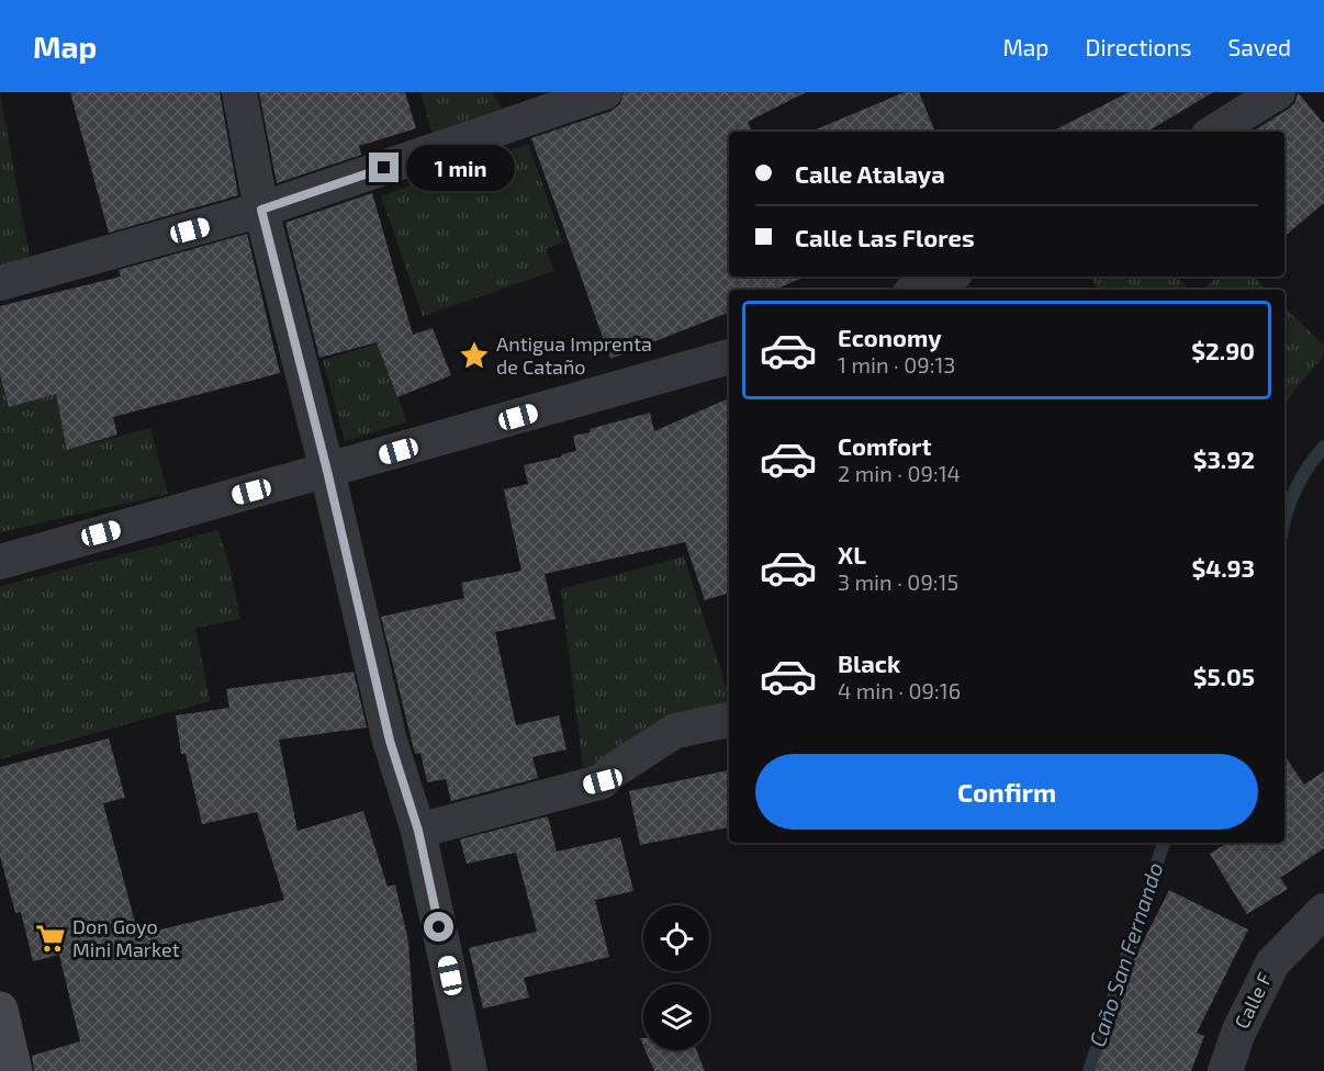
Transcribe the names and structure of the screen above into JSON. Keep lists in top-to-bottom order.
{
  "streets": {
    "street": ["Calle F"]
  },
  "water": ["Caño San Fernando"],
  "places": {
    "place": ["Antigua Imprenta de Cataño"],
    "supermarket": ["Don Goyo Mini Market"]
  },
  "page": {
    "header": "Map",
    "nav": ["Map", "Directions", "Saved"],
    "banner": ["Calle Atalaya", "Calle Las Flores"],
    "bubble": "1 min",
    "list": [
      {
        "name": "Economy",
        "note": "1 min · 09:13",
        "value": "$2.90"
      },
      {
        "name": "Comfort",
        "note": "2 min · 09:14",
        "value": "$3.92"
      },
      {
        "name": "XL",
        "note": "3 min · 09:15",
        "value": "$4.93"
      },
      {
        "name": "Black",
        "note": "4 min · 09:16",
        "value": "$5.05"
      }
    ],
    "buttons": "Confirm"
  }
}
